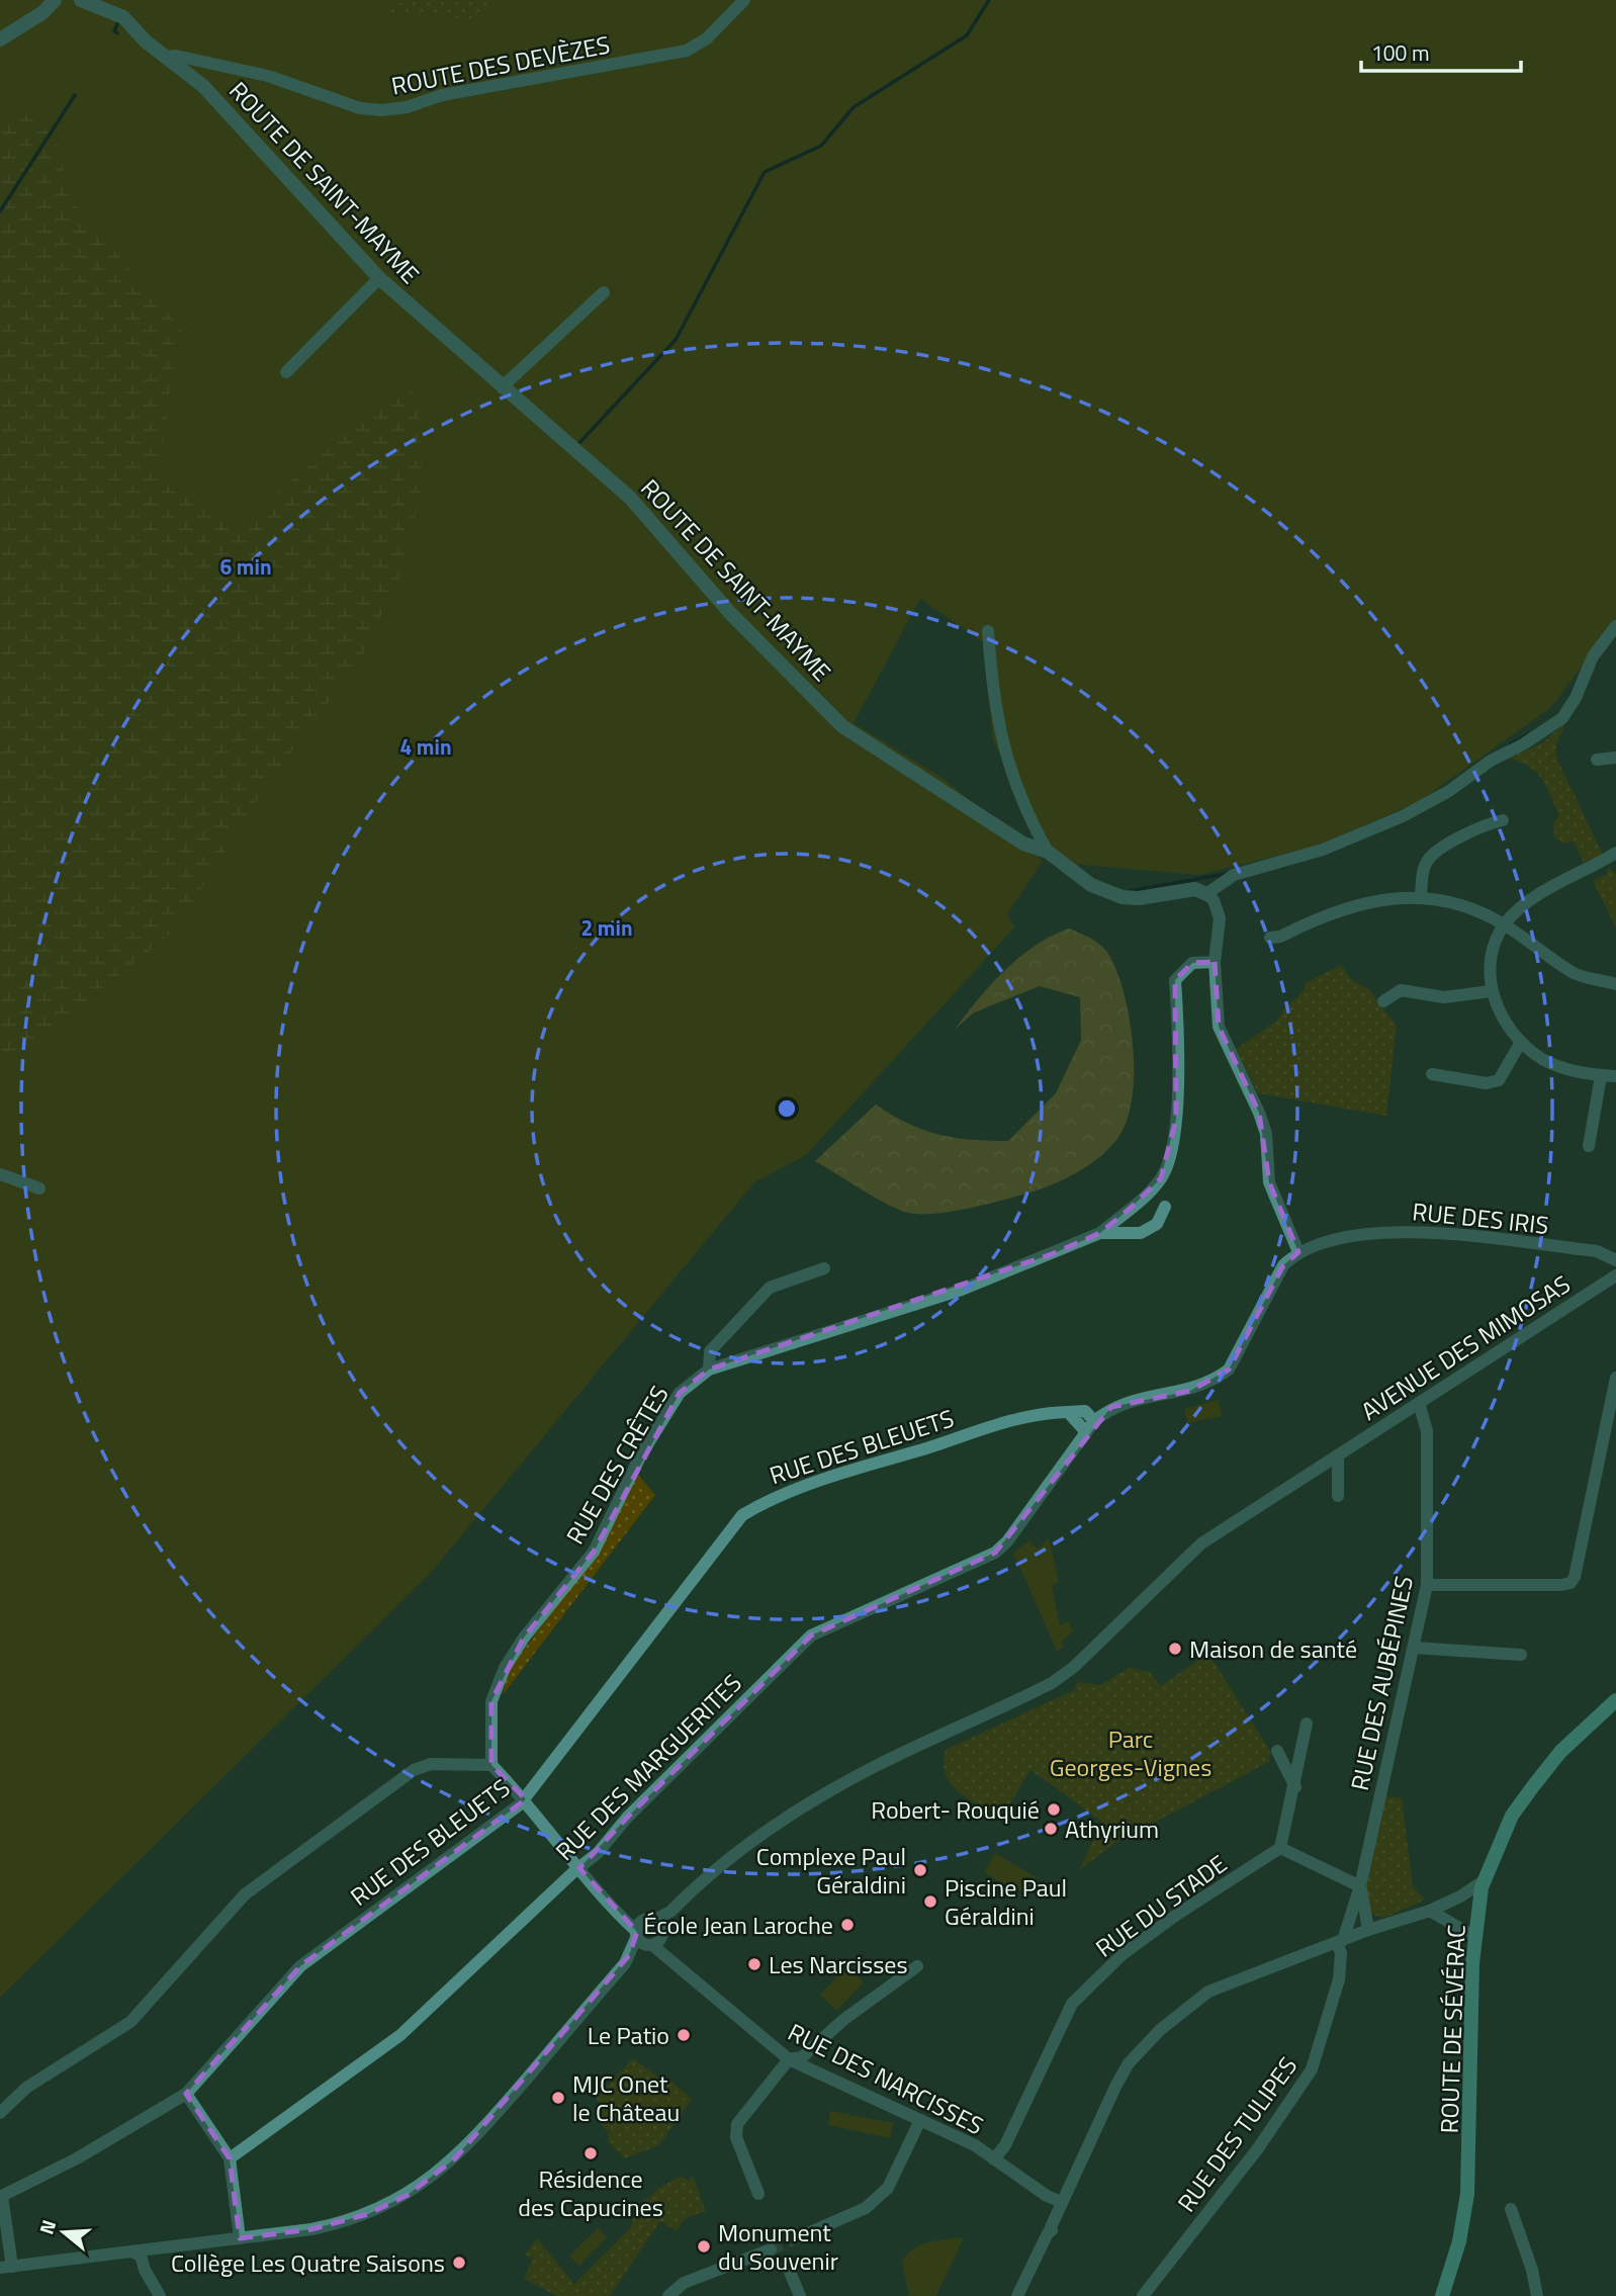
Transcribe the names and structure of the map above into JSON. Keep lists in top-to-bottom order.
{
  "streets": {
    "main road": ["ROUTE DE SÉVÉRAC"],
    "street": [
      "ROUTE DES DEVÈZES",
      "ROUTE DE SAINT-MAYME",
      "RUE DES IRIS",
      "AVENUE DES MIMOSAS",
      "RUE DES BLEUETS",
      "RUE DES CRÊTES",
      "RUE DES AUBÉPINES",
      "RUE DES MARGUERITES",
      "RUE DU STADE",
      "RUE DES NARCISSES",
      "RUE DES TULIPES"
    ]
  },
  "crossings": [
    ["ROUTE DES DEVÈZES", "ROUTE DE SAINT-MAYME"],
    ["AVENUE DES MIMOSAS", "RUE DES AUBÉPINES"],
    ["AVENUE DES MIMOSAS", "RUE DES NARCISSES"],
    ["RUE DES BLEUETS", "RUE DES MARGUERITES"],
    ["RUE DES AUBÉPINES", "RUE DES TULIPES"],
    ["RUE DU STADE", "RUE DES NARCISSES"]
  ],
  "parks": ["Parc Georges-Vignes"],
  "places": [
    "Maison de santé",
    "Robert- Rouquié",
    "Athyrium",
    "Complexe Paul Géraldini",
    "Piscine Paul Géraldini",
    "École Jean Laroche",
    "Les Narcisses",
    "Le Patio",
    "MJC Onet le Château",
    "Résidence des Capucines",
    "Monument du Souvenir",
    "Collège Les Quatre Saisons"
  ],
  "scale_bar": "100 m",
  "north": "left",
  "rings": ["6 min", "4 min", "2 min"]
}
